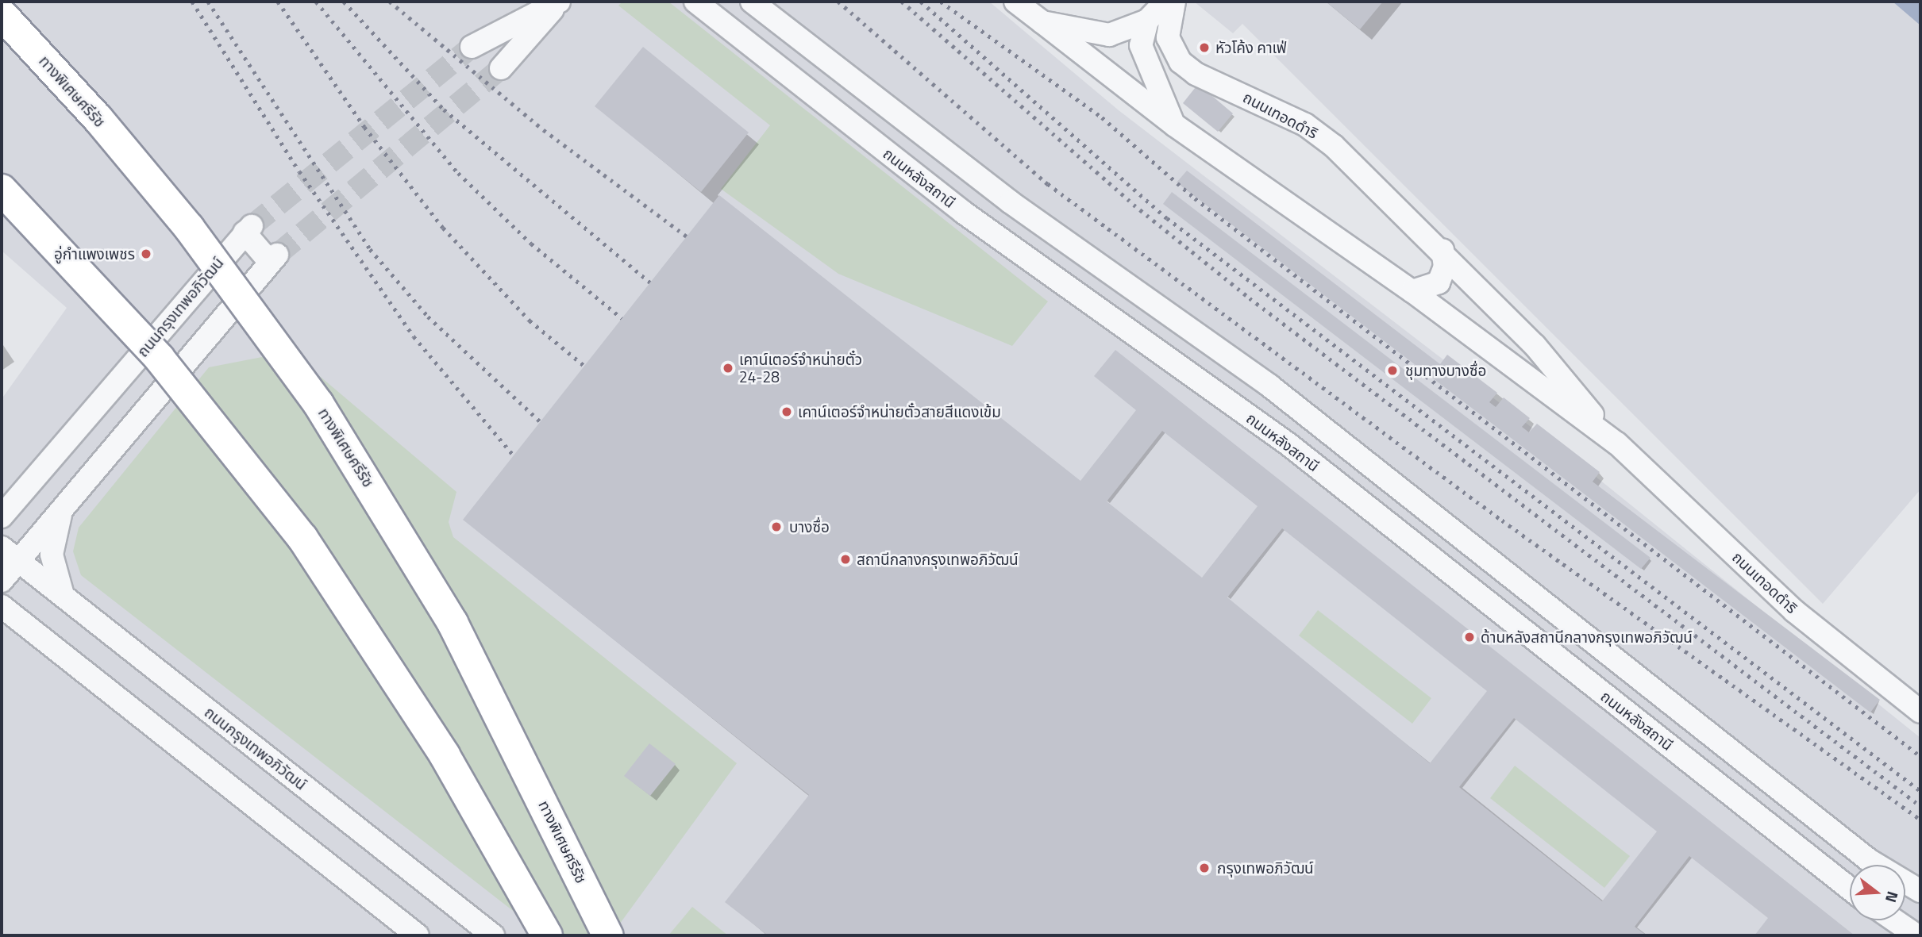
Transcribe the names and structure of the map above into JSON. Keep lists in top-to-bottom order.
{
  "streets": {
    "highway": ["ทางพิเศษศรีรัช"],
    "street": ["ถนนเทอดดำริ", "ถนนหลังสถานี", "ถนนกรุงเทพอภิวัฒน์"]
  },
  "places": [
    "หัวโค้ง คาเฟ่",
    "อู่กำแพงเพชร",
    "เคาน์เตอร์จำหน่ายตั๋ว 24-28",
    "ชุมทางบางซื่อ",
    "เคาน์เตอร์จำหน่ายตั๋วสายสีแดงเข้ม",
    "บางซื่อ",
    "สถานีกลางกรุงเทพอภิวัฒน์",
    "ด้านหลังสถานีกลางกรุงเทพอภิวัฒน์",
    "กรุงเทพอภิวัฒน์"
  ],
  "north": "right"
}
